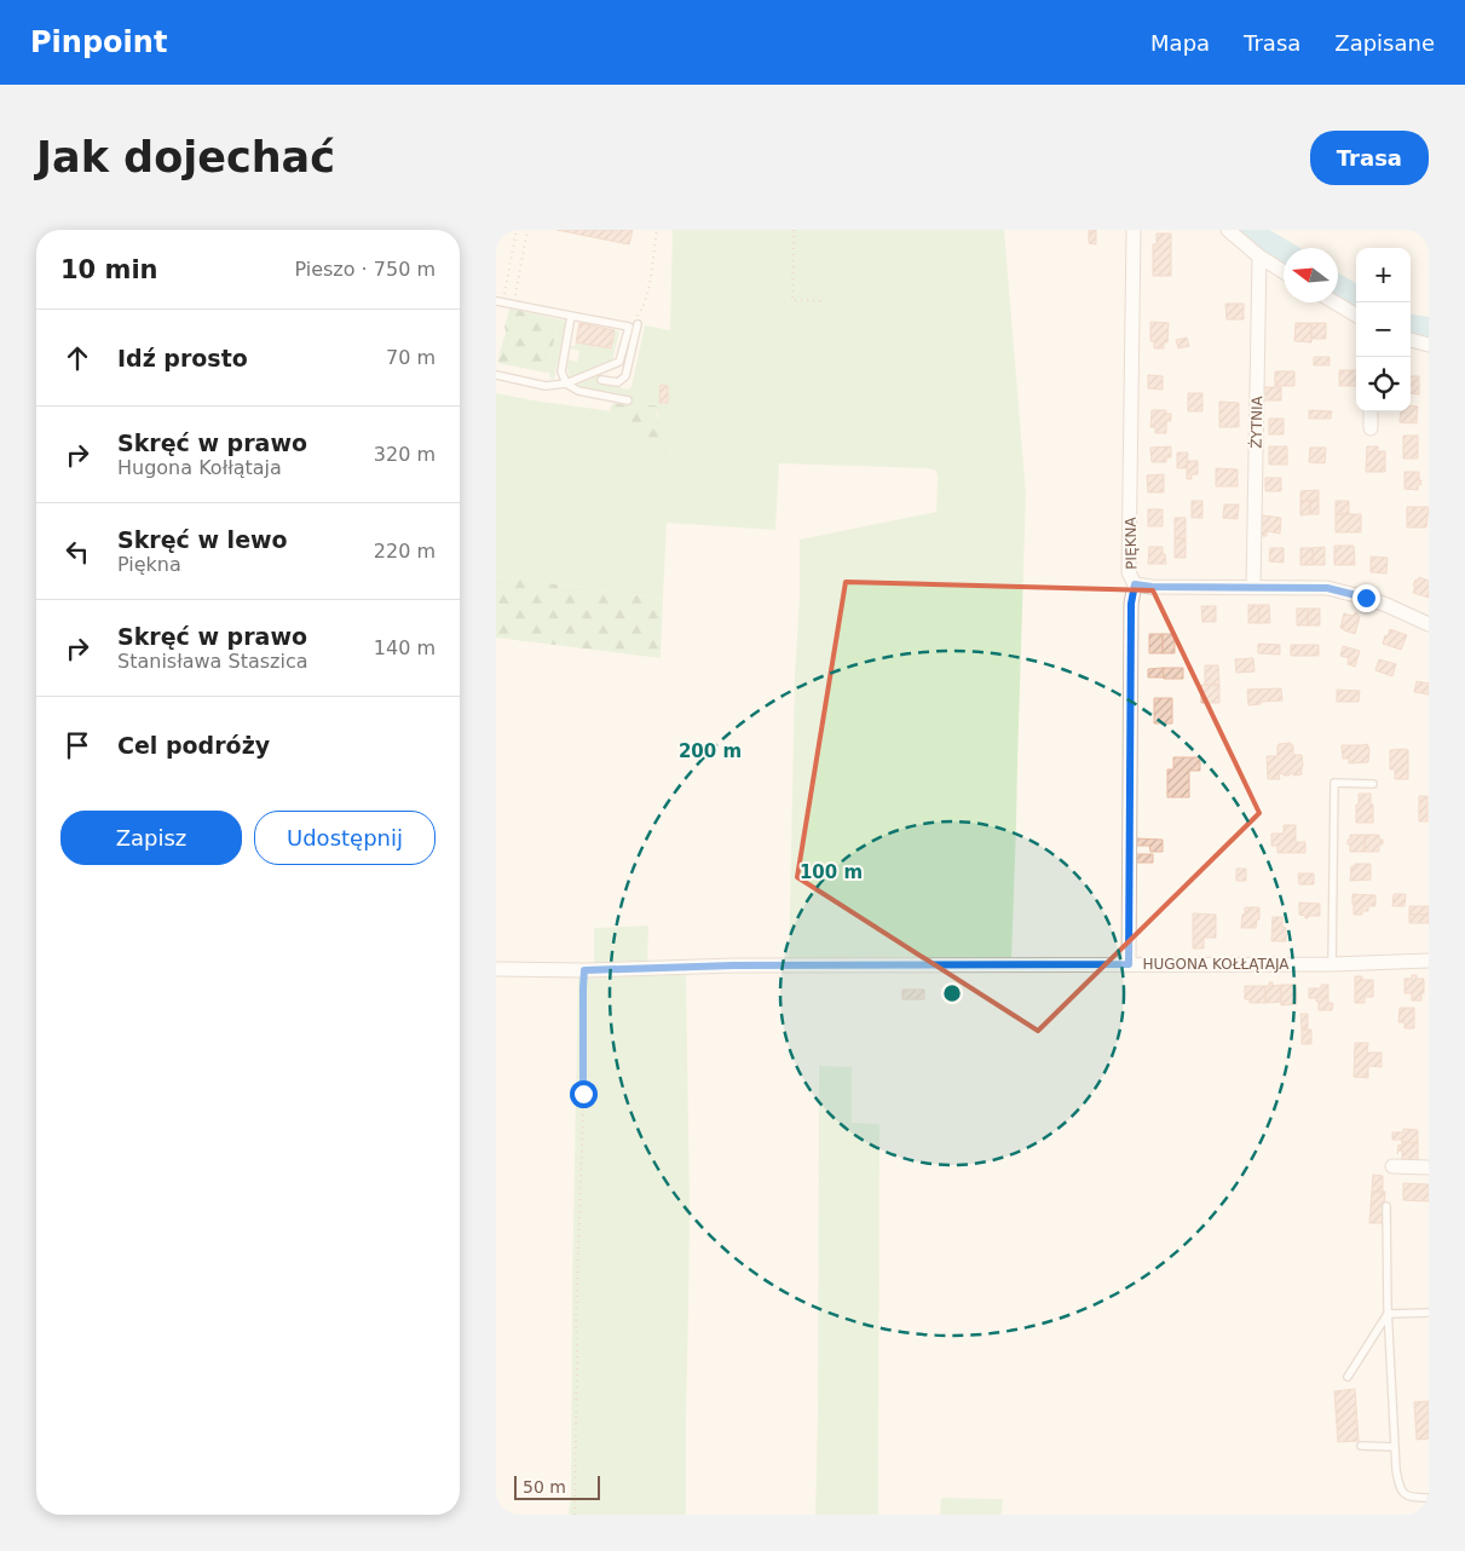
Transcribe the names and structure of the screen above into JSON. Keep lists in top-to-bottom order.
{
  "streets": {
    "street": ["ŻYTNIA", "PIĘKNA", "HUGONA KOŁŁĄTAJA"]
  },
  "crossings": [
    ["PIĘKNA", "HUGONA KOŁŁĄTAJA"]
  ],
  "scale_bar": "50 m",
  "north": "left",
  "page": {
    "header": "Pinpoint",
    "nav": ["Mapa", "Trasa", "Zapisane"],
    "buttons": [
      "Trasa",
      ["Zapisz", "Udostępnij"]
    ],
    "title": "Jak dojechać",
    "heading": ["10 min", "Pieszo · 750 m"],
    "map_buttons": ["+", "−"],
    "list": [
      ["Idź prosto", "70 m"],
      ["Skręć w prawo", "Hugona Kołłątaja", "320 m"],
      ["Skręć w lewo", "Piękna", "220 m"],
      ["Skręć w prawo", "Stanisława Staszica", "140 m"],
      "Cel podróży"
    ],
    "scale": "50 m"
  },
  "rings": ["200 m", "100 m"]
}
